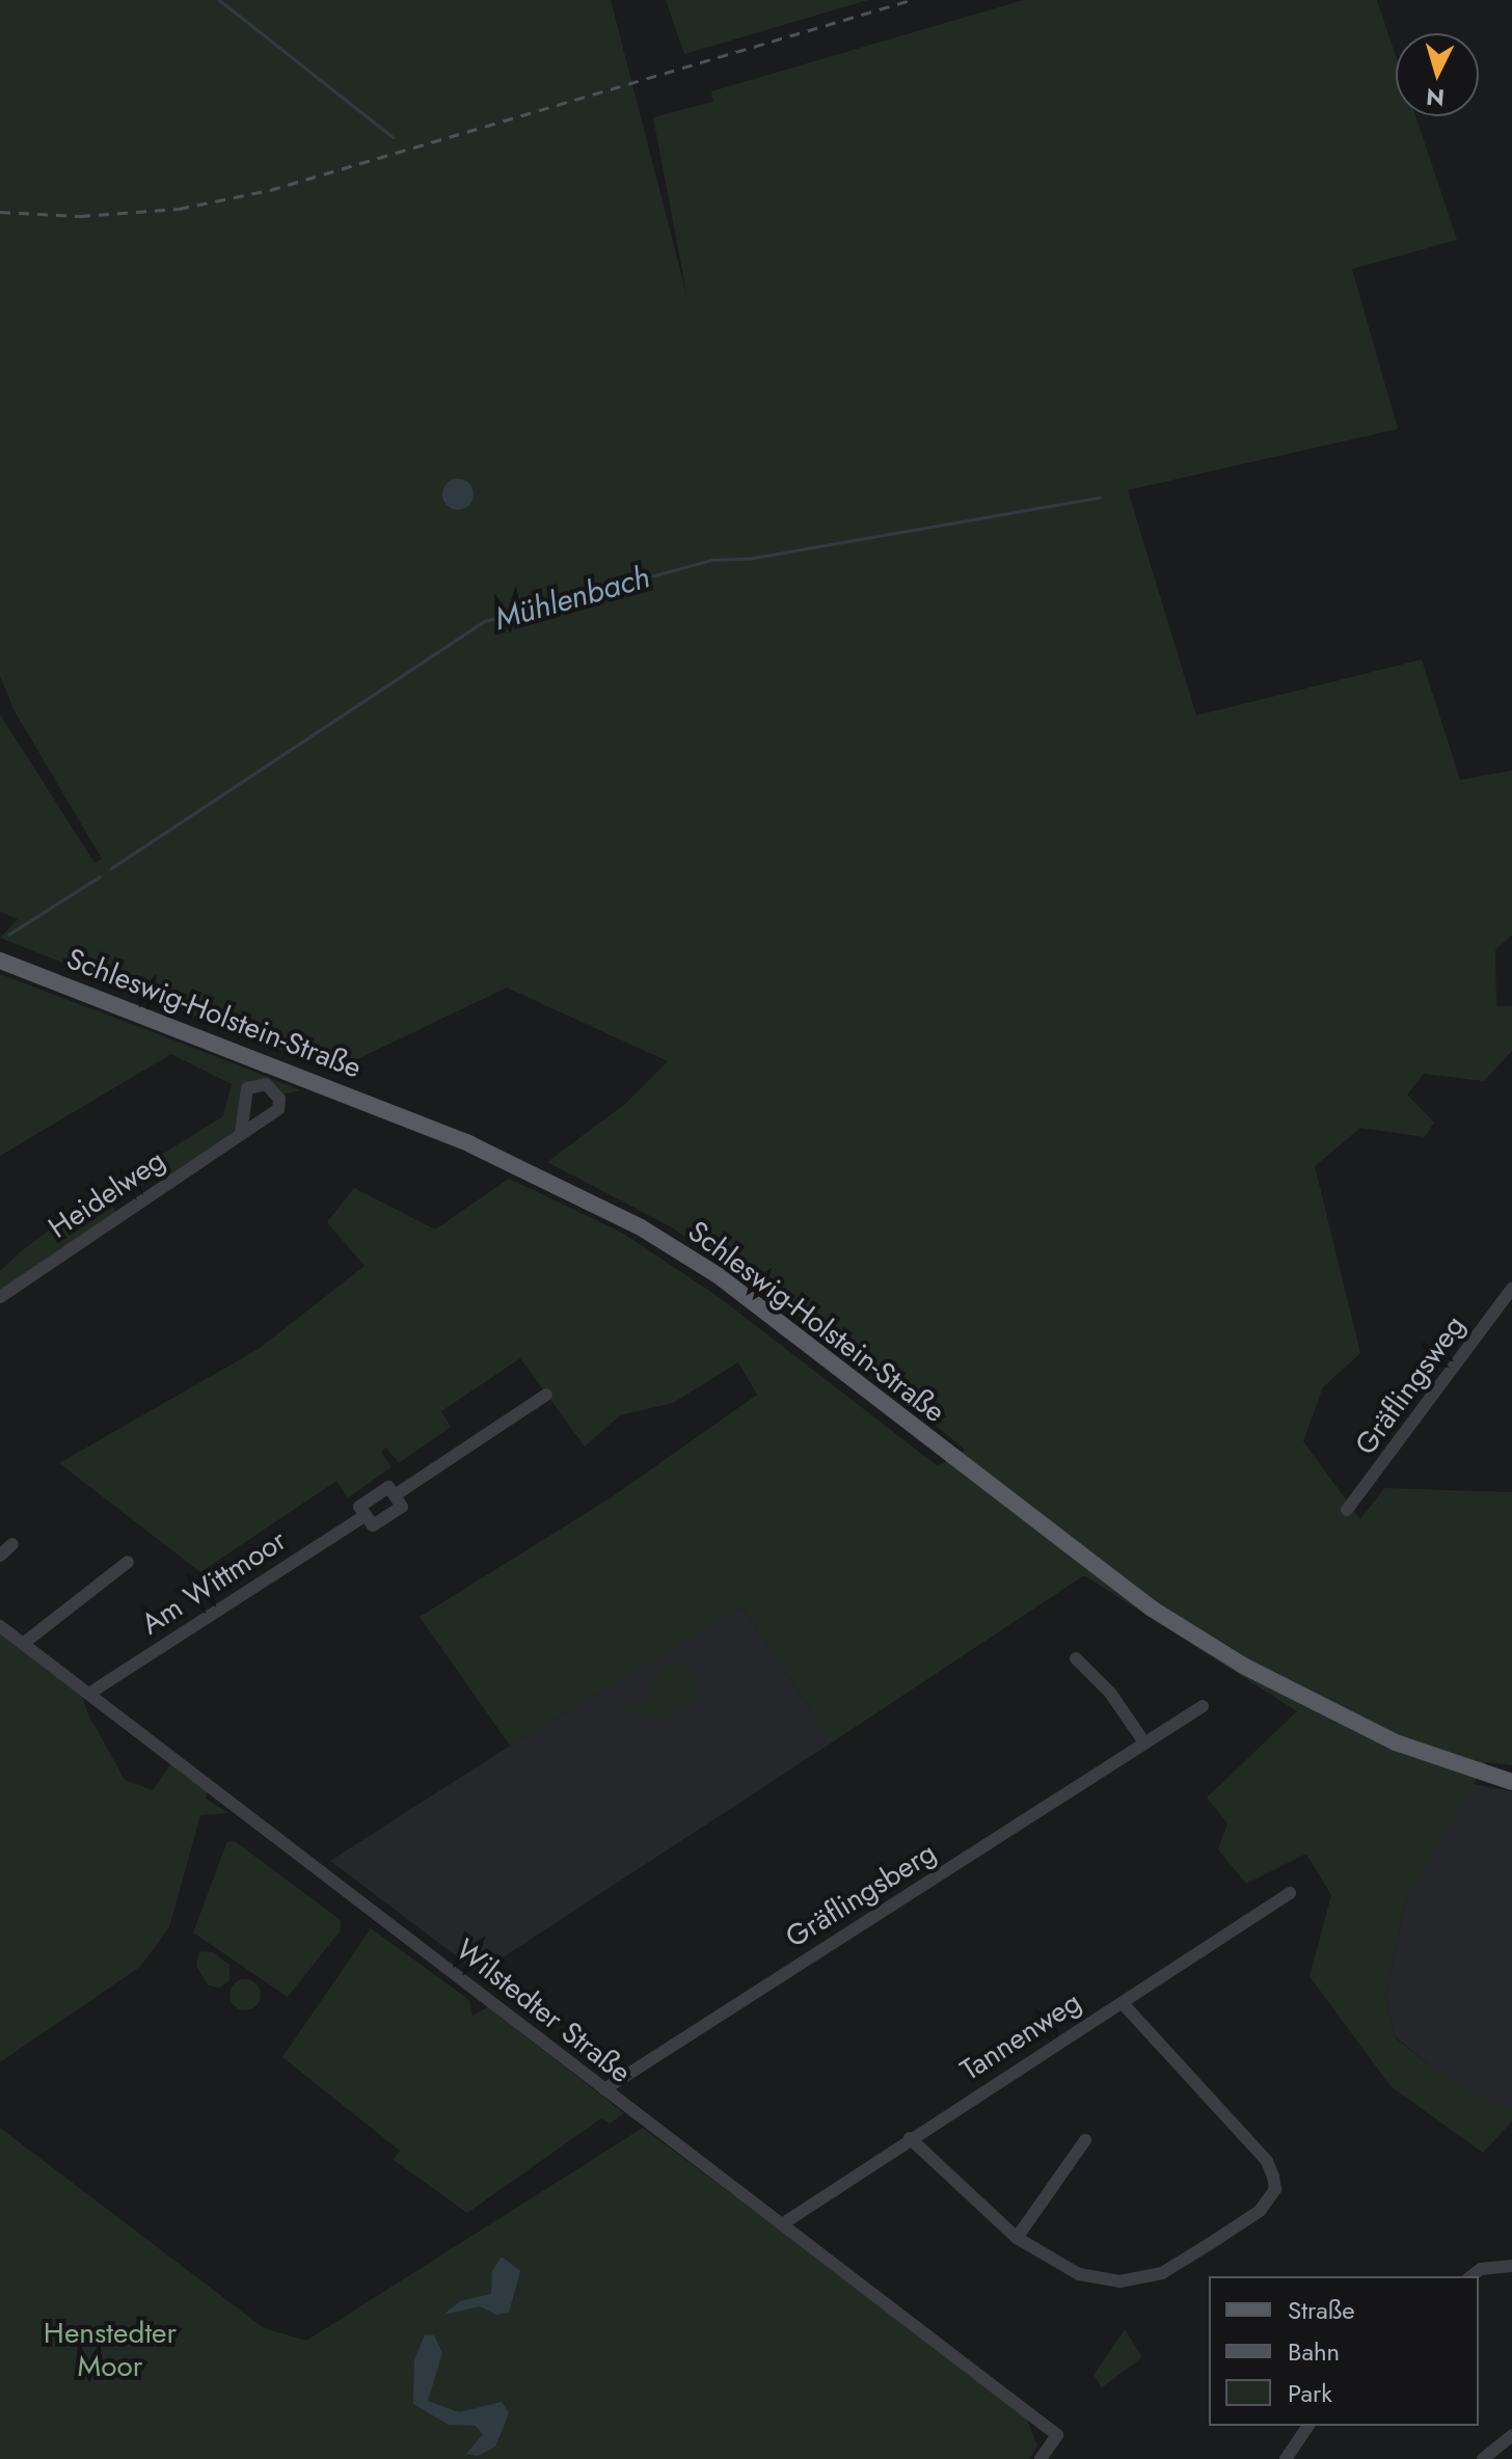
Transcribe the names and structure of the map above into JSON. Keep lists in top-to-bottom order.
{
  "streets": {
    "main road": ["Schleswig-Holstein-Straße"],
    "street": [
      "Heidelweg",
      "Gräflingsweg",
      "Am Wittmoor",
      "Gräflingsberg",
      "Wilstedter Straße",
      "Tannenweg"
    ]
  },
  "crossings": [
    ["Am Wittmoor", "Wilstedter Straße"],
    ["Gräflingsberg", "Wilstedter Straße"],
    ["Wilstedter Straße", "Tannenweg"]
  ],
  "water": ["Mühlenbach"],
  "parks": ["Henstedter Moor"],
  "legend": ["Straße", "Bahn", "Park"],
  "north": "bottom"
}
